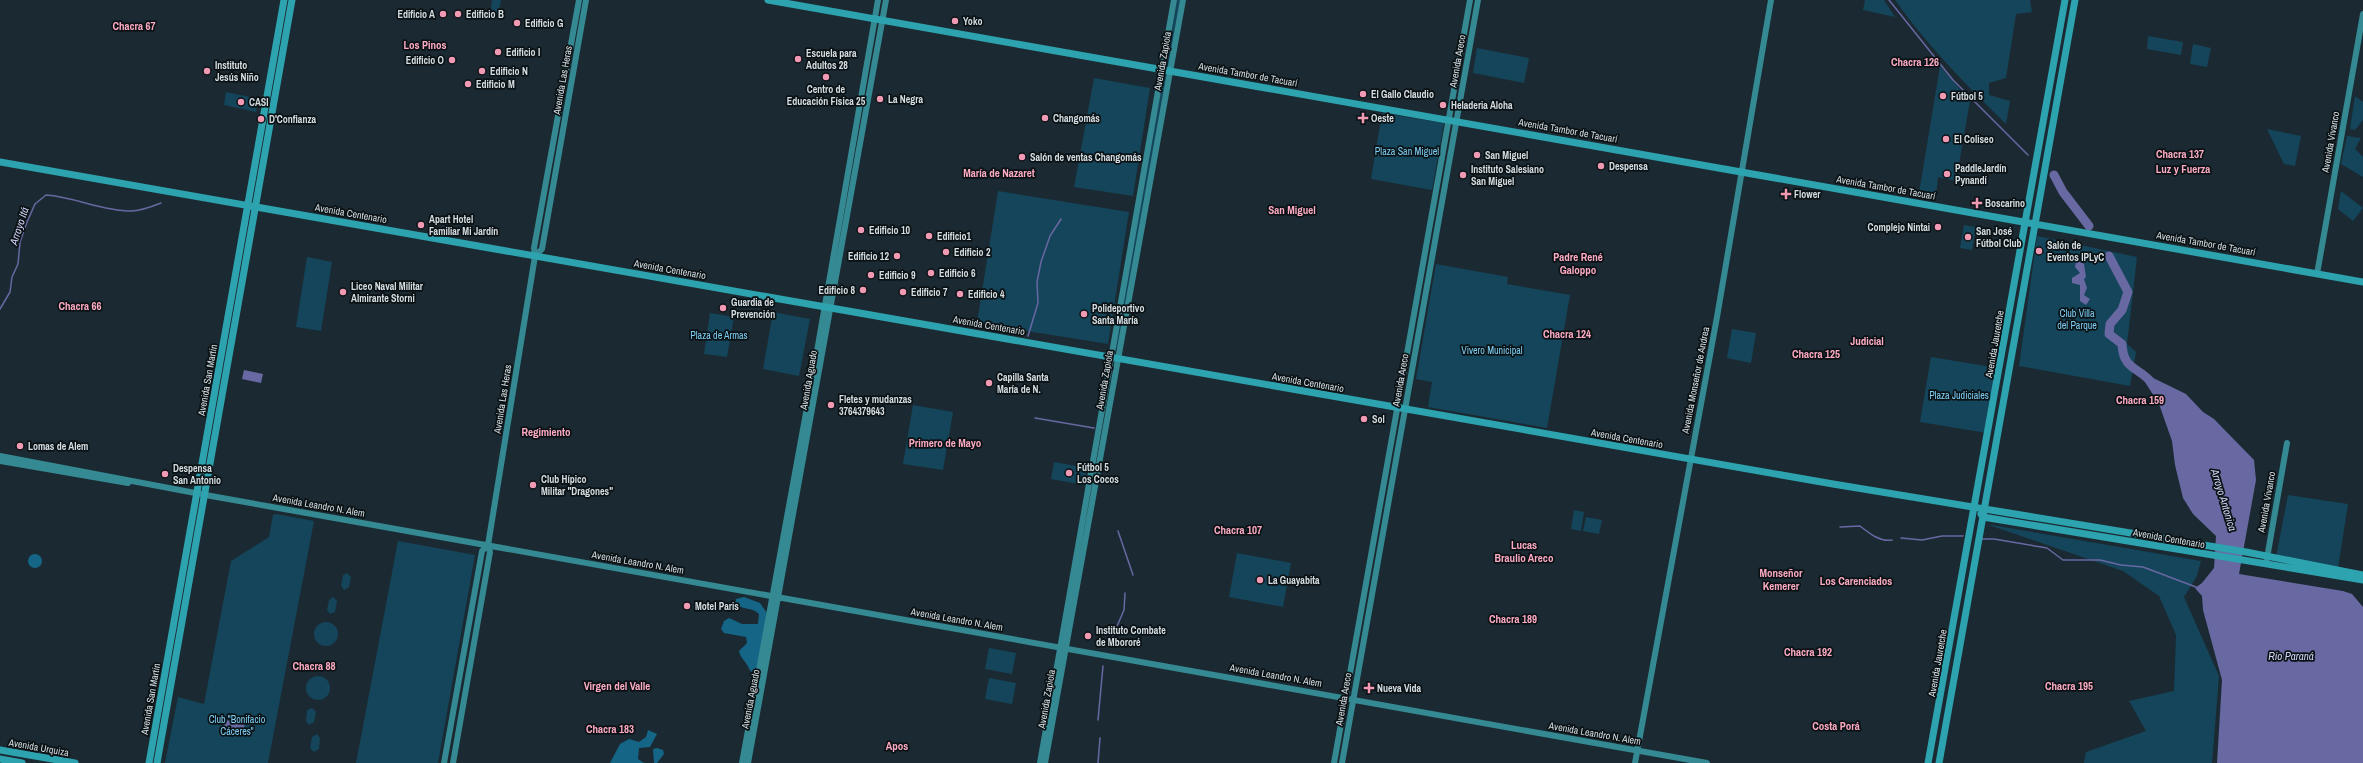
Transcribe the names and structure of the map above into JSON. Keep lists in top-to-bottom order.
{
  "streets": {
    "main road": [
      "Avenida Zapiola",
      "Avenida Areco",
      "Avenida Tambor de Tacuarí",
      "Avenida Las Heras",
      "Avenida Vivanco",
      "Avenida Centenario",
      "Avenida Jauretche",
      "Avenida San Martín",
      "Avenida Aguado",
      "Avenida Monseñor de Andrea",
      "Avenida Leandro N. Alem",
      "Avenida Urquiza"
    ]
  },
  "crossings": [
    ["Avenida Zapiola", "Avenida Tambor de Tacuarí"],
    ["Avenida Zapiola", "Avenida Centenario"],
    ["Avenida Zapiola", "Avenida Leandro N. Alem"],
    ["Avenida Areco", "Avenida Tambor de Tacuarí"],
    ["Avenida Areco", "Avenida Centenario"],
    ["Avenida Areco", "Avenida Leandro N. Alem"],
    ["Avenida Tambor de Tacuarí", "Avenida Vivanco"],
    ["Avenida Tambor de Tacuarí", "Avenida Jauretche"],
    ["Avenida Tambor de Tacuarí", "Avenida Aguado"],
    ["Avenida Tambor de Tacuarí", "Avenida Monseñor de Andrea"],
    ["Avenida Las Heras", "Avenida Centenario"],
    ["Avenida Las Heras", "Avenida Leandro N. Alem"],
    ["Avenida Vivanco", "Avenida Centenario"],
    ["Avenida Centenario", "Avenida Jauretche"],
    ["Avenida Centenario", "Avenida San Martín"],
    ["Avenida Centenario", "Avenida Aguado"],
    ["Avenida Centenario", "Avenida Monseñor de Andrea"],
    ["Avenida San Martín", "Avenida Leandro N. Alem"],
    ["Avenida Aguado", "Avenida Leandro N. Alem"],
    ["Avenida Monseñor de Andrea", "Avenida Leandro N. Alem"]
  ],
  "districts": [
    "Chacra 67",
    "Los Pinos",
    "Chacra 126",
    "Chacra 137",
    "Luz y Fuerza",
    "María de Nazaret",
    "San Miguel",
    "Padre René Galoppo",
    "Chacra 66",
    "Chacra 124",
    "Judicial",
    "Chacra 125",
    "Chacra 159",
    "Regimiento",
    "Primero de Mayo",
    "Chacra 107",
    "Lucas Braulio Areco",
    "Monseñor Kemerer",
    "Los Carenciados",
    "Chacra 189",
    "Chacra 192",
    "Chacra 88",
    "Virgen del Valle",
    "Chacra 195",
    "Costa Porá",
    "Chacra 183",
    "Apos"
  ],
  "water": ["Arroyo Itá", "Arroyo Antonica", "Río Paraná"],
  "parks": [
    "Plaza San Miguel",
    "Club Villa del Parque",
    "Plaza de Armas",
    "Vivero Municipal",
    "Plaza Judiciales",
    "Club \"Bonifacio Cáceres\""
  ],
  "places": {
    "other": [
      "Edificio A",
      "Edificio B",
      "Yoko",
      "Edificio G",
      "Edificio I",
      "Escuela para Adultos 28",
      "Edificio O",
      "Instituto Jesús Niño",
      "Edificio N",
      "Centro de Educación Física 25",
      "Edificio M",
      "El Gallo Claudio",
      "Fútbol 5",
      "La Negra",
      "CASI",
      "Heladeria Aloha",
      "Changomás",
      "D'Confianza",
      "El Coliseo",
      "San Miguel",
      "Salón de ventas Changomás",
      "Despensa",
      "PaddleJardín Pynandí",
      "Instituto Salesiano San Miguel",
      "Apart Hotel Familiar Mi Jardín",
      "Complejo Nintai",
      "Edificio 10",
      "Edificio1",
      "San José Fútbol Club",
      "Salón de Eventos IPLyC",
      "Edificio 2",
      "Edificio 12",
      "Edificio 6",
      "Edificio 9",
      "Edificio 8",
      "Liceo Naval Militar Almirante Storni",
      "Edificio 7",
      "Edificio 4",
      "Guardia de Prevención",
      "Polideportivo Santa María",
      "Capilla Santa María de N.",
      "Fletes y mudanzas 3764379643",
      "Sol",
      "Lomas de Alem",
      "Fútbol 5 Los Cocos",
      "Despensa San Antonio",
      "Club Hípico Militar \"Dragones\"",
      "La Guayabita",
      "Motel Paris",
      "Instituto Combate de Mbororé"
    ],
    "health": [
      "Oeste",
      "Flower",
      "Boscarino",
      "Nueva Vida"
    ]
  }
}
